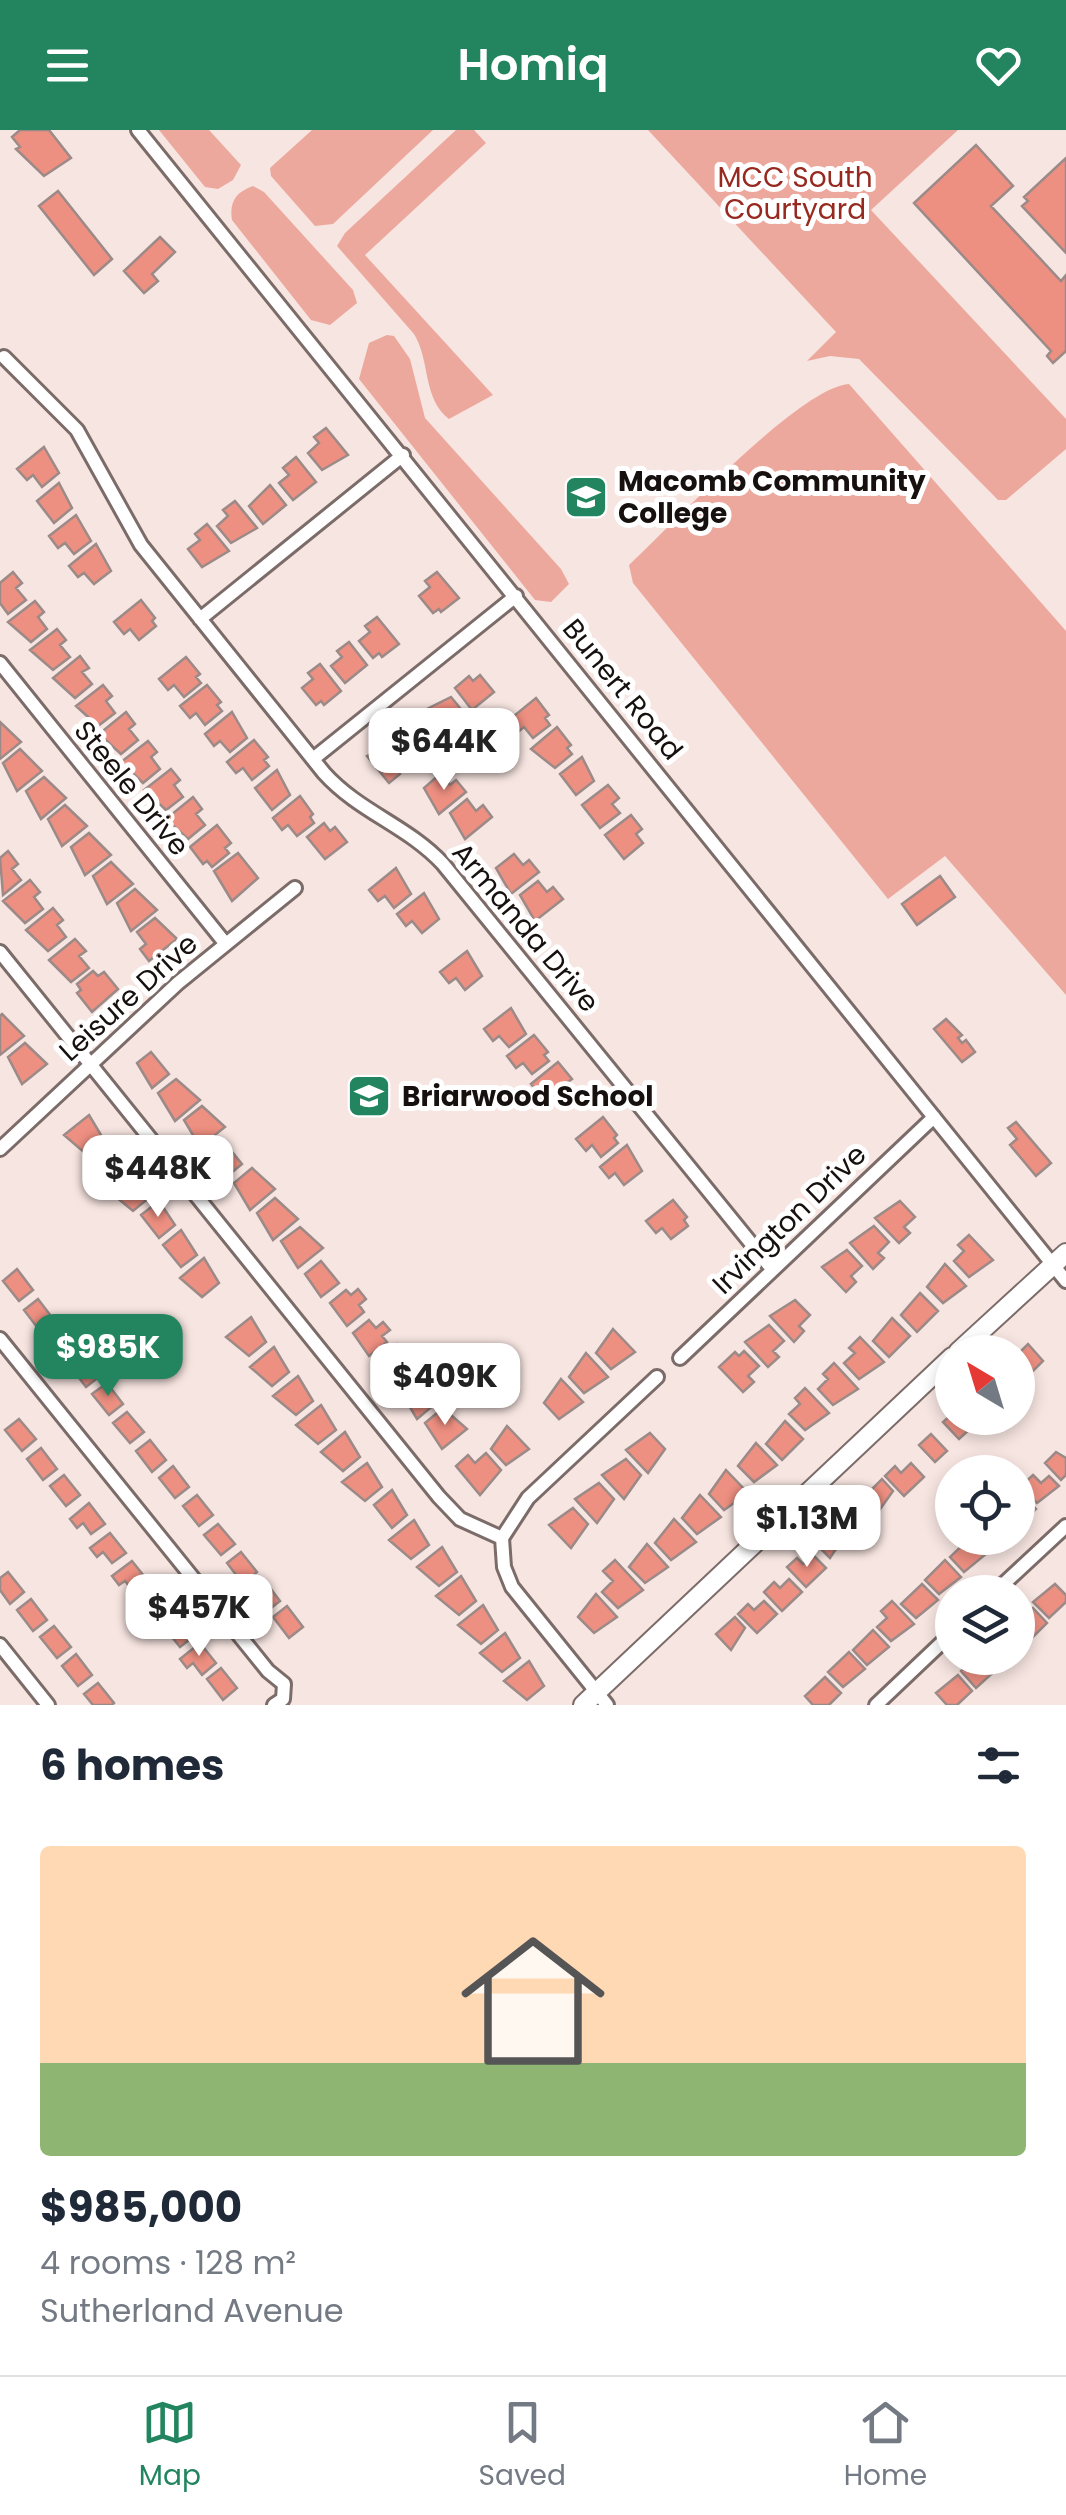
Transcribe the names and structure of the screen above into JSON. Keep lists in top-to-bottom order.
{
  "streets": {
    "street": [
      "Bunert Road",
      "Steele Drive",
      "Armanda Drive",
      "Leisure Drive",
      "Irvington Drive"
    ]
  },
  "crossings": [
    ["Bunert Road", "Irvington Drive"],
    ["Steele Drive", "Leisure Drive"],
    ["Armanda Drive", "Irvington Drive"]
  ],
  "parks": ["MCC South Courtyard"],
  "places": {
    "school or university": ["Macomb Community College", "Briarwood School"]
  },
  "north": "top left",
  "page": {
    "header": "Homiq",
    "price": [
      "$644K",
      "$448K",
      "$985K",
      "$409K",
      "$1.13M",
      "$457K"
    ],
    "heading": "6 homes",
    "list": [
      {
        "name": "$985,000",
        "note": "4 rooms · 128 m² · Sutherland Avenue"
      }
    ],
    "tabs": ["Map", "Saved", "Home"]
  }
}
